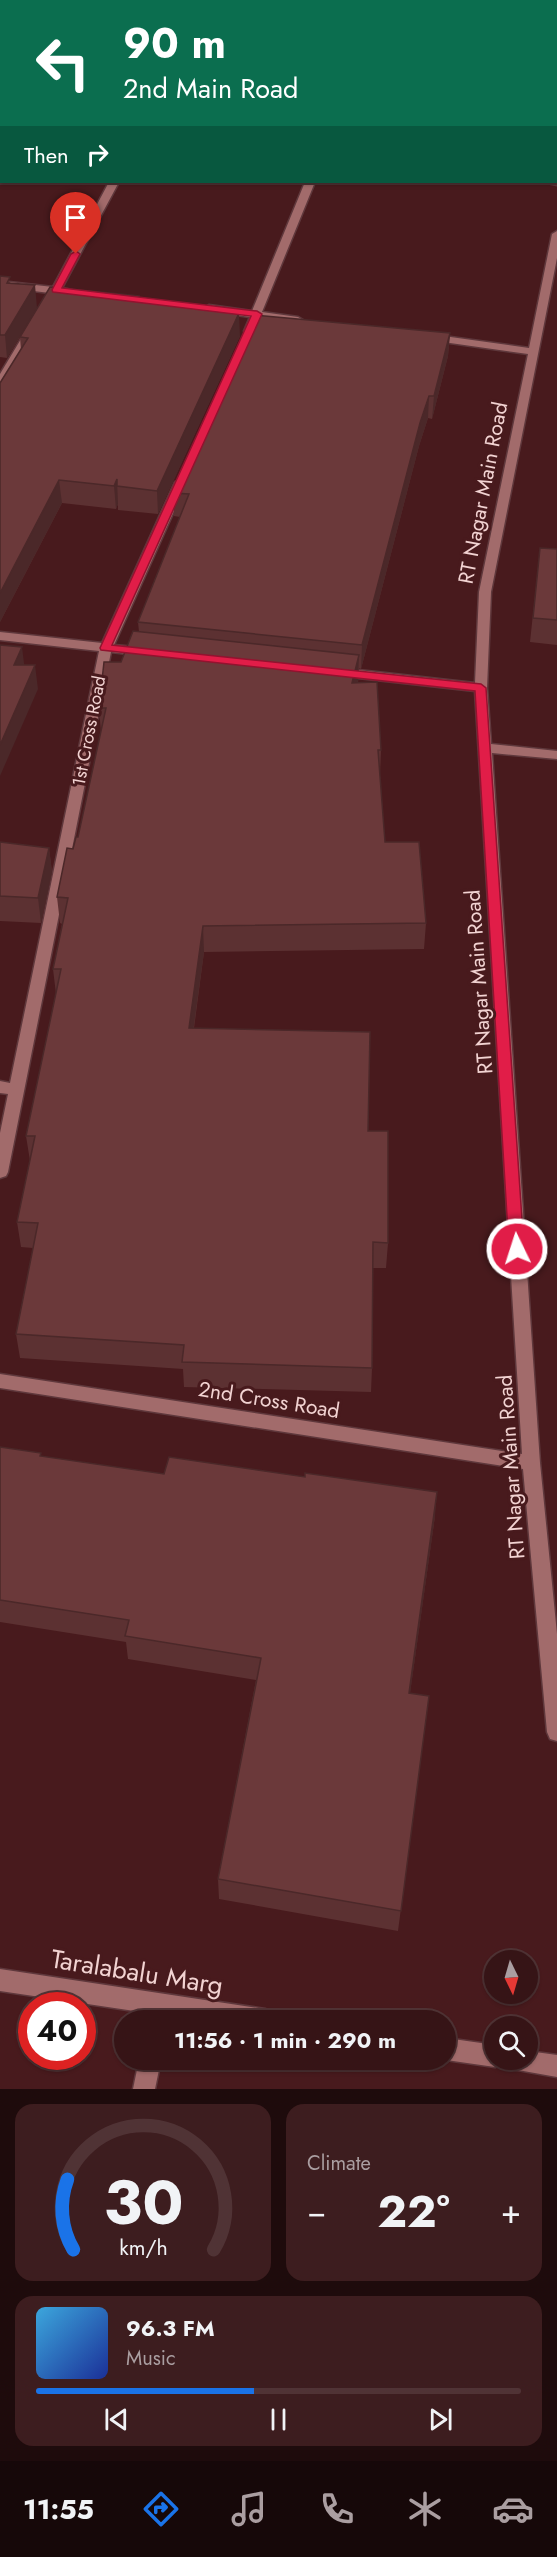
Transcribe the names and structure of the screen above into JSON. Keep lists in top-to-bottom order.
{
  "streets": {
    "street": [
      "RT Nagar Main Road",
      "1st Cross Road",
      "2nd Cross Road",
      "Taralabalu Marg"
    ]
  },
  "crossings": [
    ["RT Nagar Main Road", "2nd Cross Road"]
  ],
  "north": "bottom",
  "page": {
    "turn": ["90 m", "2nd Main Road"],
    "then": "Then",
    "limit": "40",
    "trip": "11:56 · 1 min · 290 m",
    "tile": "Climate",
    "heat": ["−", "22°", "+"],
    "song": ["96.3 FM", "Music"],
    "tabs": "11:55",
    "gauge": ["30", "km/h"]
  }
}
